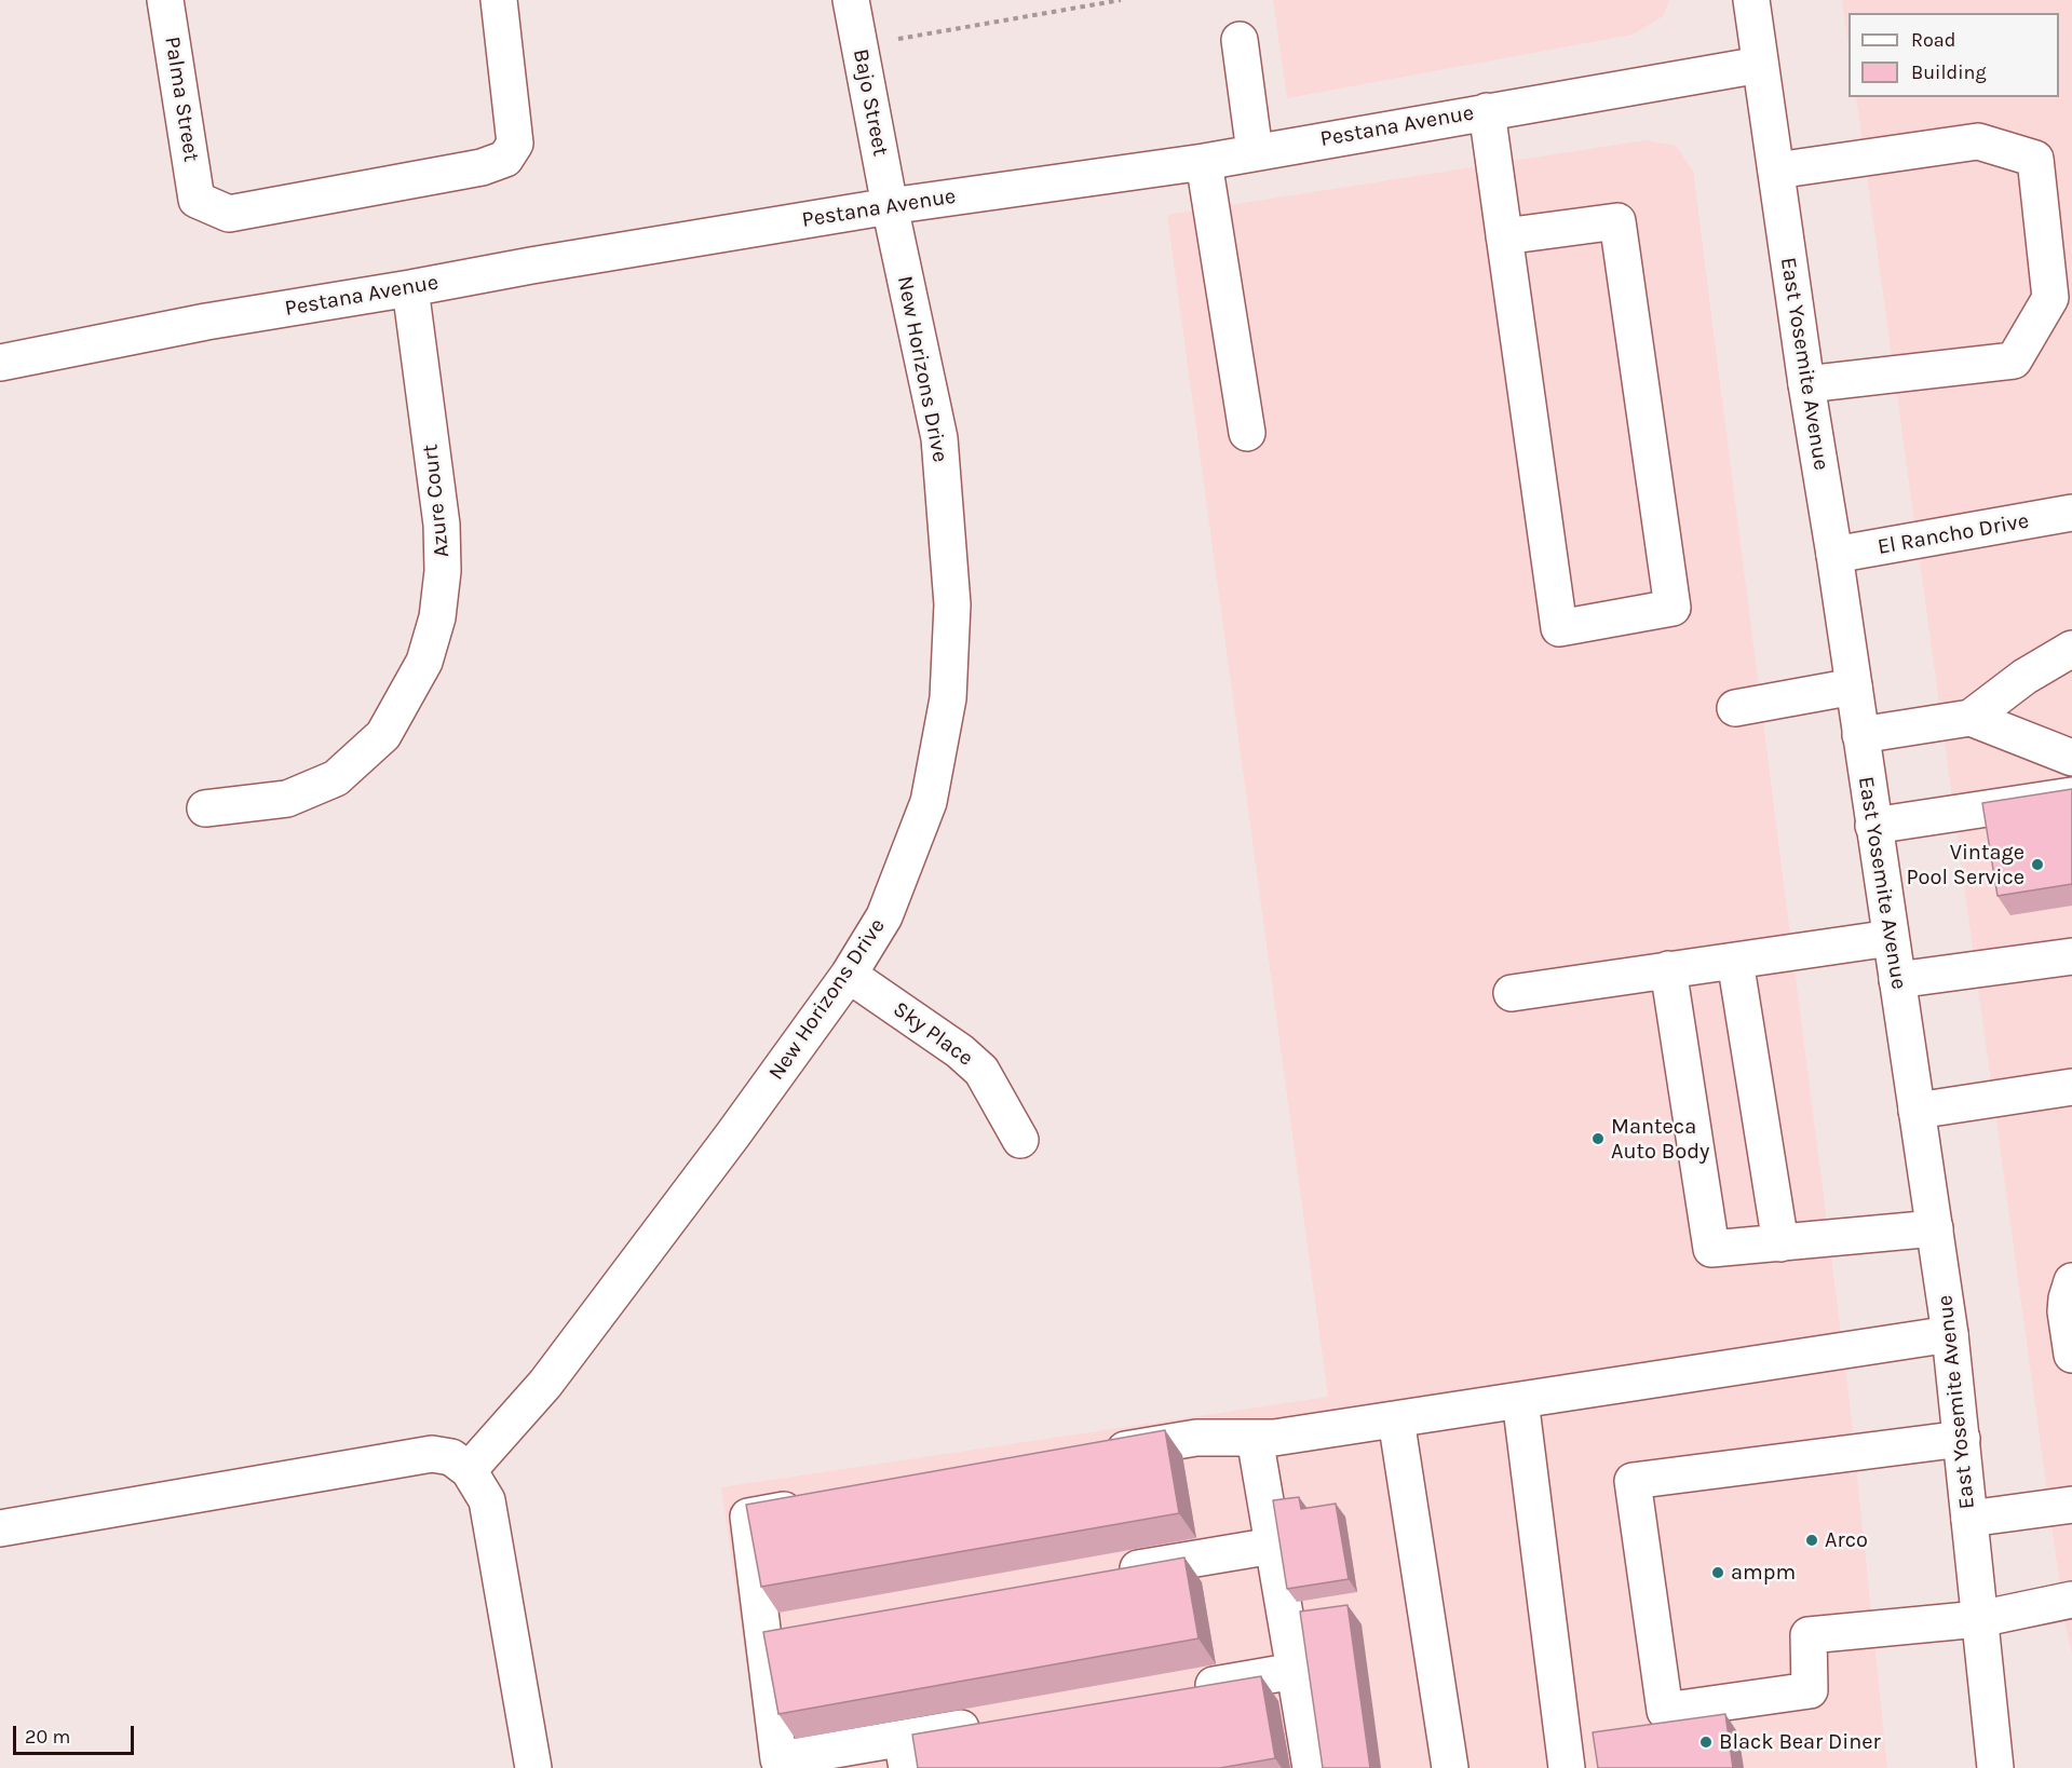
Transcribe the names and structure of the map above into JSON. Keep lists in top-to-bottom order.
{
  "streets": {
    "street": [
      "Palma Street",
      "Bajo Street",
      "Pestana Avenue",
      "East Yosemite Avenue",
      "New Horizons Drive",
      "Azure Court",
      "El Rancho Drive",
      "Sky Place"
    ]
  },
  "crossings": [
    ["Bajo Street", "Pestana Avenue"],
    ["Bajo Street", "New Horizons Drive"],
    ["Pestana Avenue", "East Yosemite Avenue"],
    ["Pestana Avenue", "New Horizons Drive"],
    ["Pestana Avenue", "Azure Court"],
    ["East Yosemite Avenue", "El Rancho Drive"],
    ["New Horizons Drive", "Sky Place"]
  ],
  "places": [
    "Vintage Pool Service",
    "Manteca Auto Body",
    "Arco",
    "ampm",
    "Black Bear Diner"
  ],
  "legend": ["Road", "Building"],
  "scale_bar": "20 m"
}
